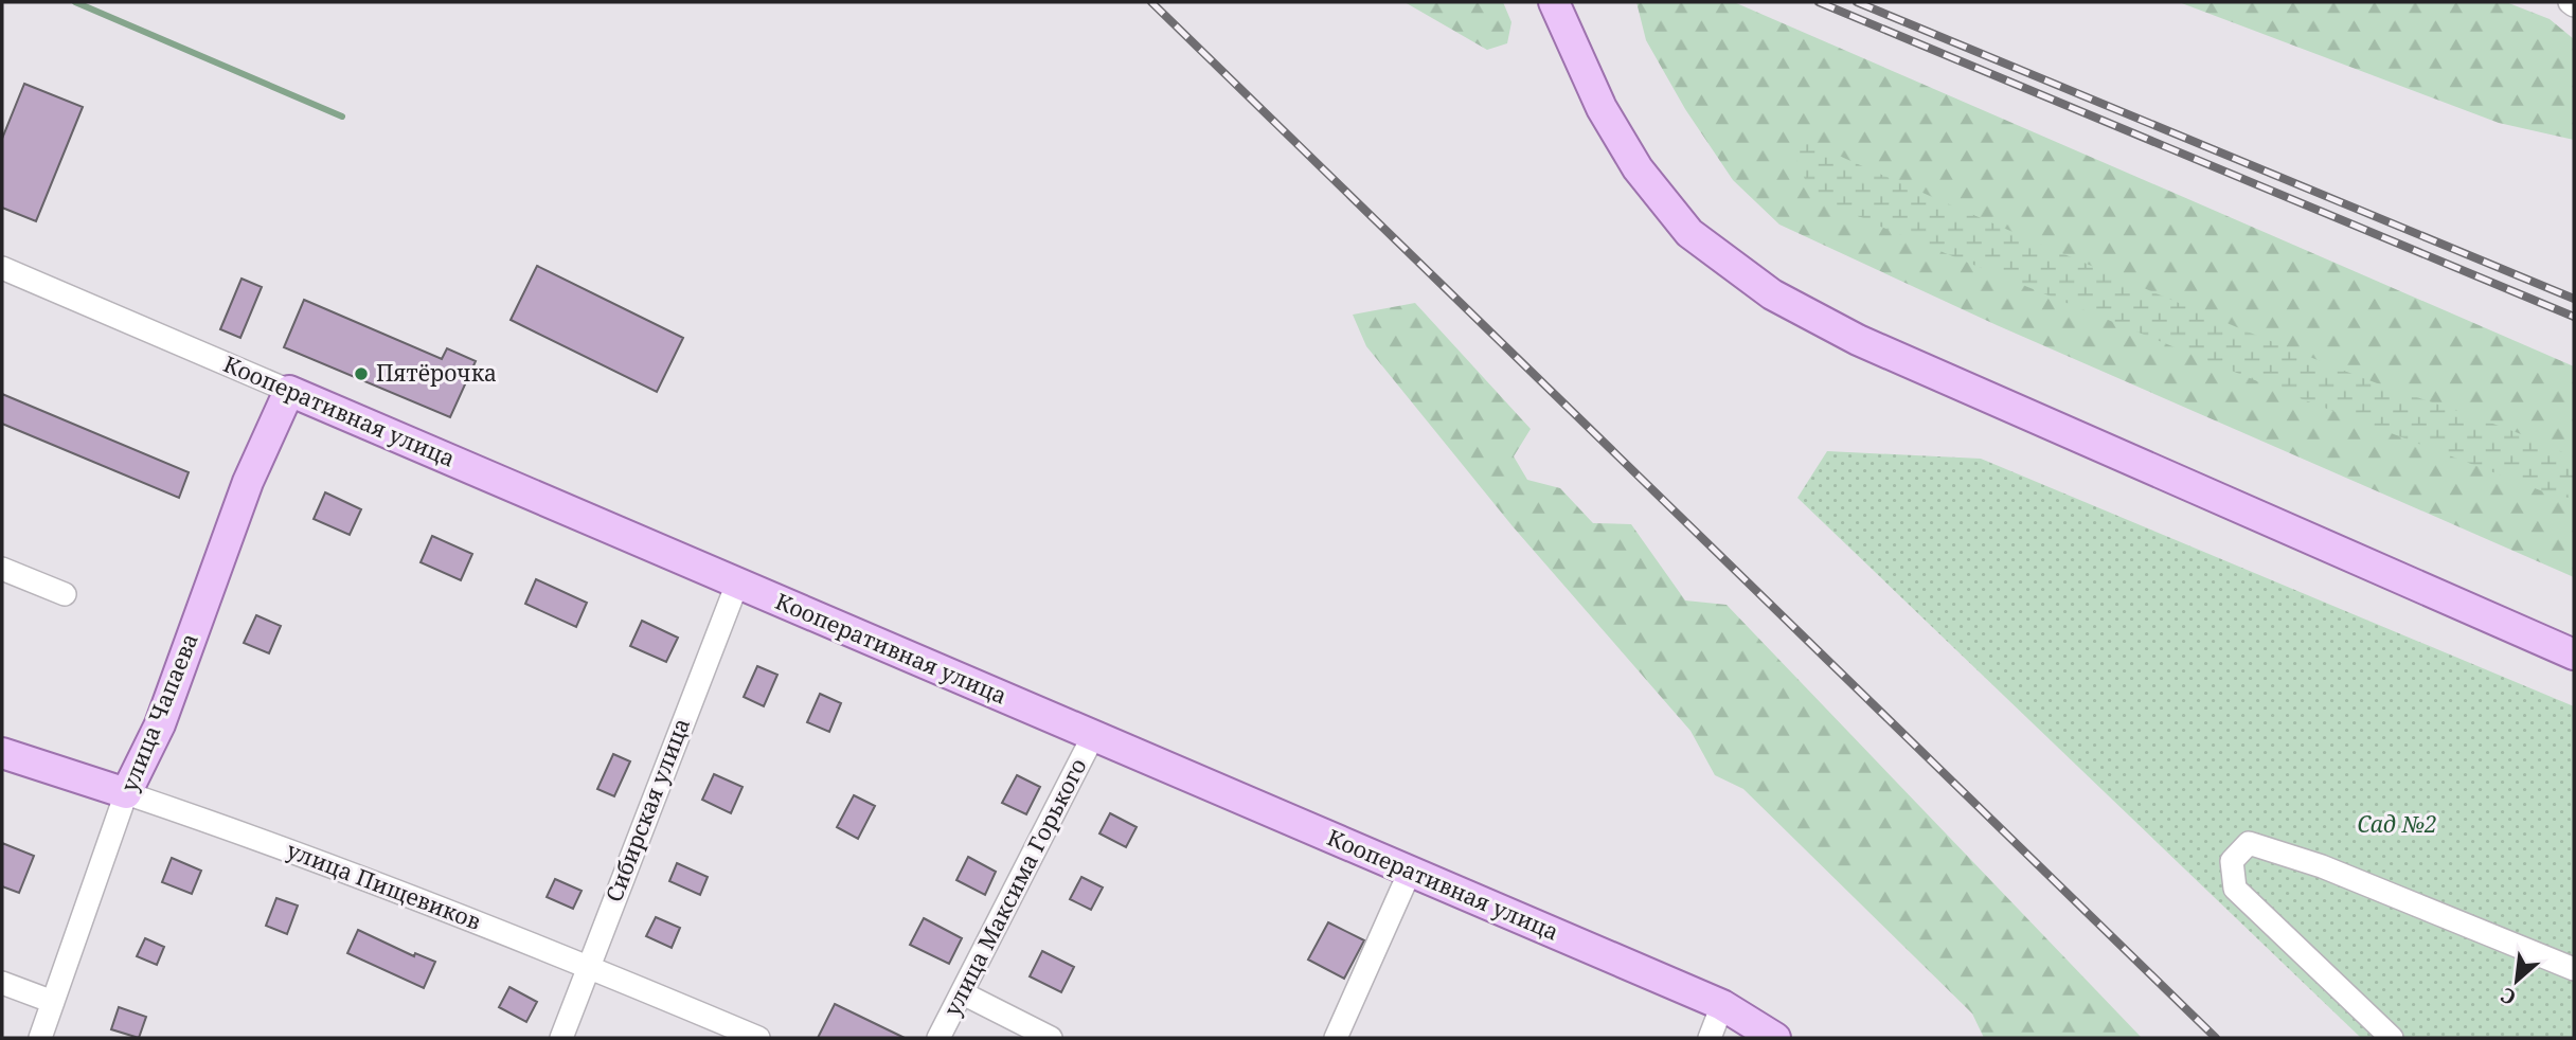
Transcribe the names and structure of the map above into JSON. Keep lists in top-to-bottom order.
{
  "streets": {
    "main road": ["Кооперативная улица", "улица Чапаева", "улица Пищевиков"],
    "street": ["Сибирская улица", "улица Максима Горького"]
  },
  "crossings": [
    ["Кооперативная улица", "улица Чапаева"],
    ["Кооперативная улица", "Сибирская улица"],
    ["Кооперативная улица", "улица Максима Горького"],
    ["улица Чапаева", "улица Пищевиков"],
    ["Сибирская улица", "улица Пищевиков"]
  ],
  "parks": ["Сад №2"],
  "places": ["Пятёрочка"],
  "north": "bottom left"
}
